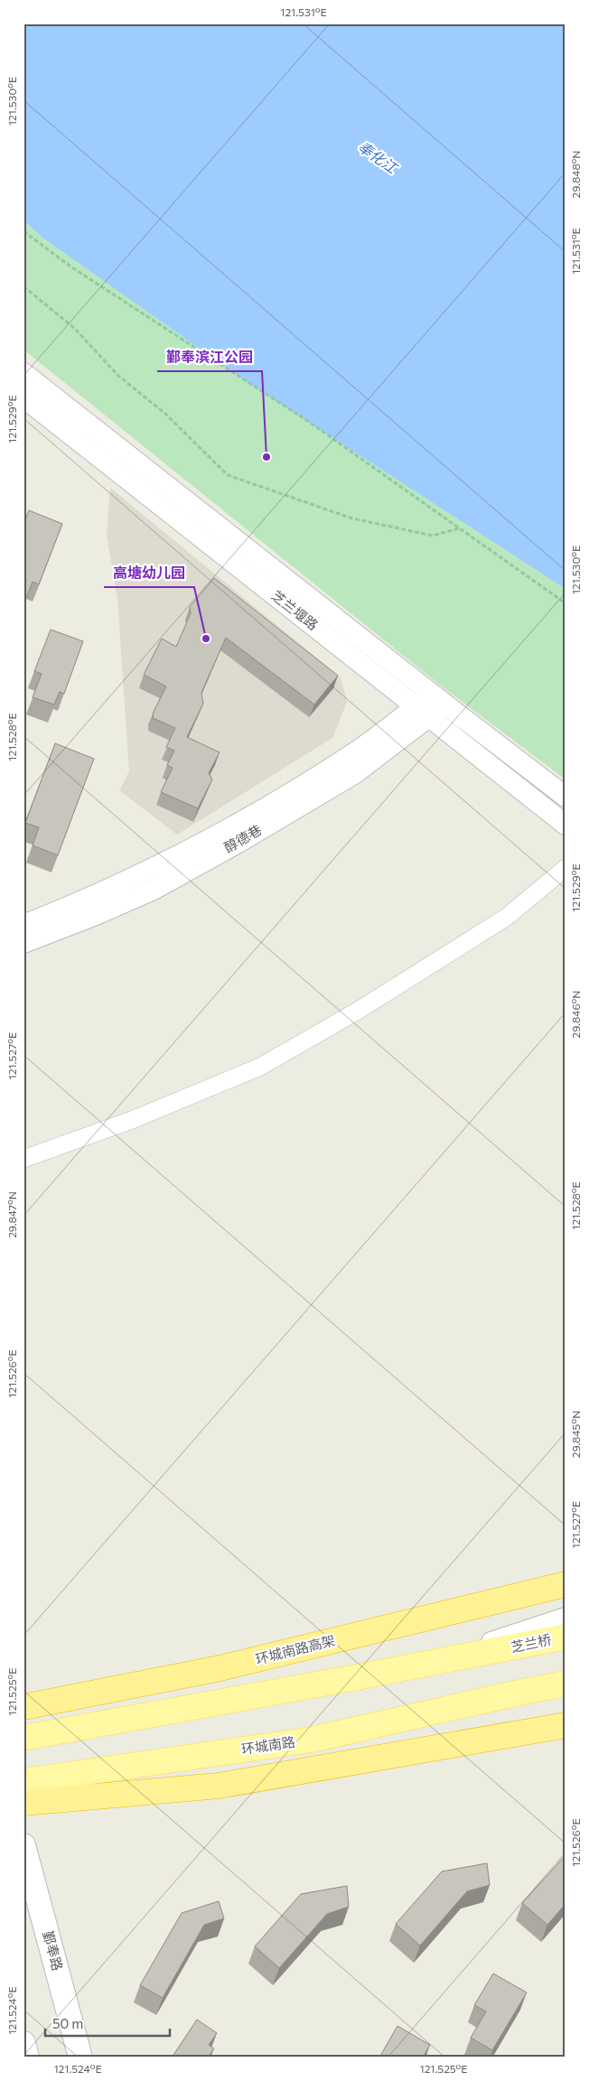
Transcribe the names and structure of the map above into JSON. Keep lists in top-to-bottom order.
{
  "streets": {
    "highway": ["环城南路高架"],
    "main road": ["芝兰桥", "环城南路", "鄞奉路"],
    "street": ["芝兰堰路", "醇德巷"]
  },
  "crossings": [
    ["芝兰堰路", "醇德巷"]
  ],
  "water": ["奉化江"],
  "places": ["鄞奉滨江公园", "高塘幼儿园"],
  "scale_bar": "50 m",
  "coordinates": [
    "121.531°E",
    "121.530°E",
    "29.848°N",
    "121.529°E",
    "121.528°E",
    "29.846°N",
    "121.527°E",
    "29.847°N",
    "121.526°E",
    "29.845°N",
    "121.525°E",
    "121.524°E"
  ]
}
